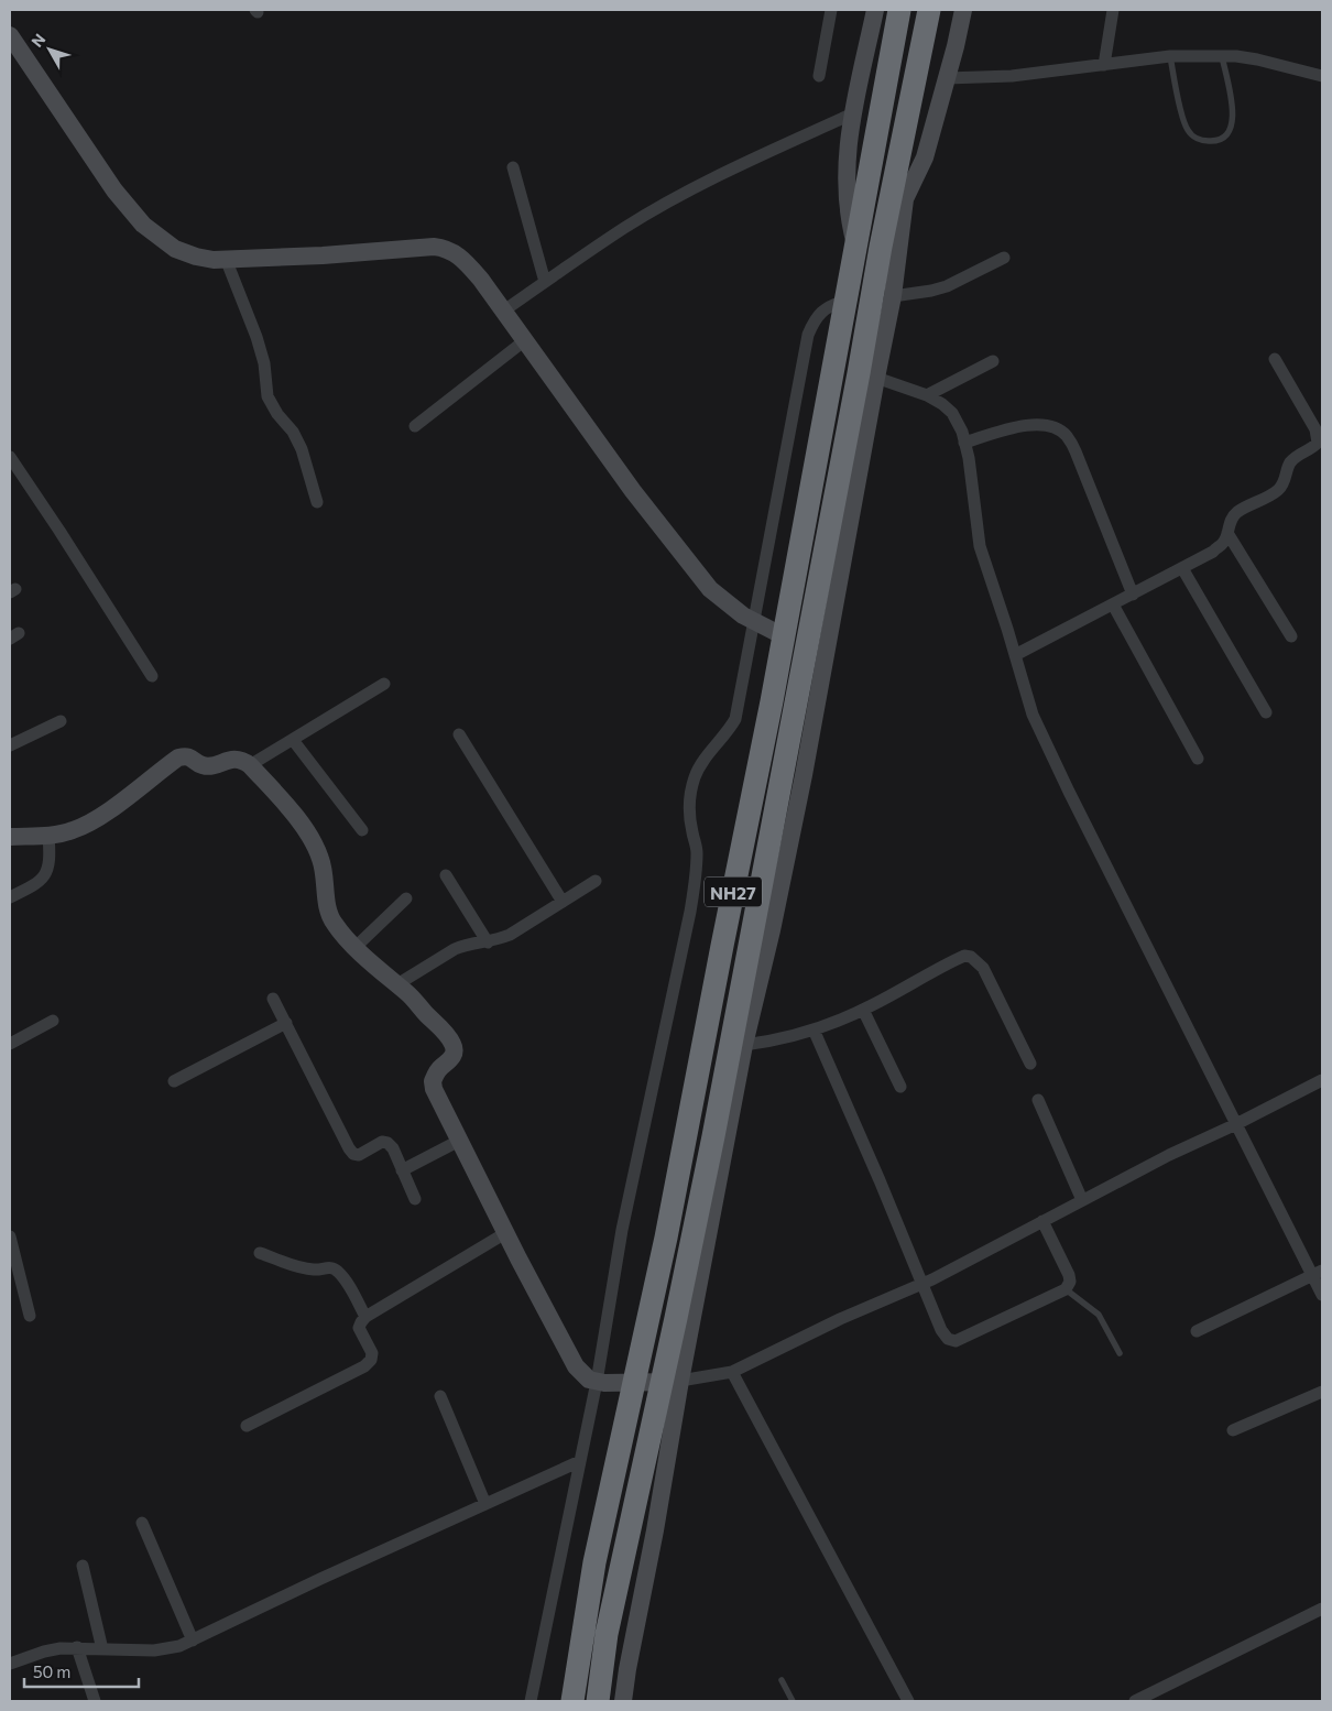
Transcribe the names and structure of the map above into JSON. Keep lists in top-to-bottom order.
{
  "streets": {
    "highway": ["NH27"]
  },
  "scale_bar": "50 m",
  "north": "top left"
}
